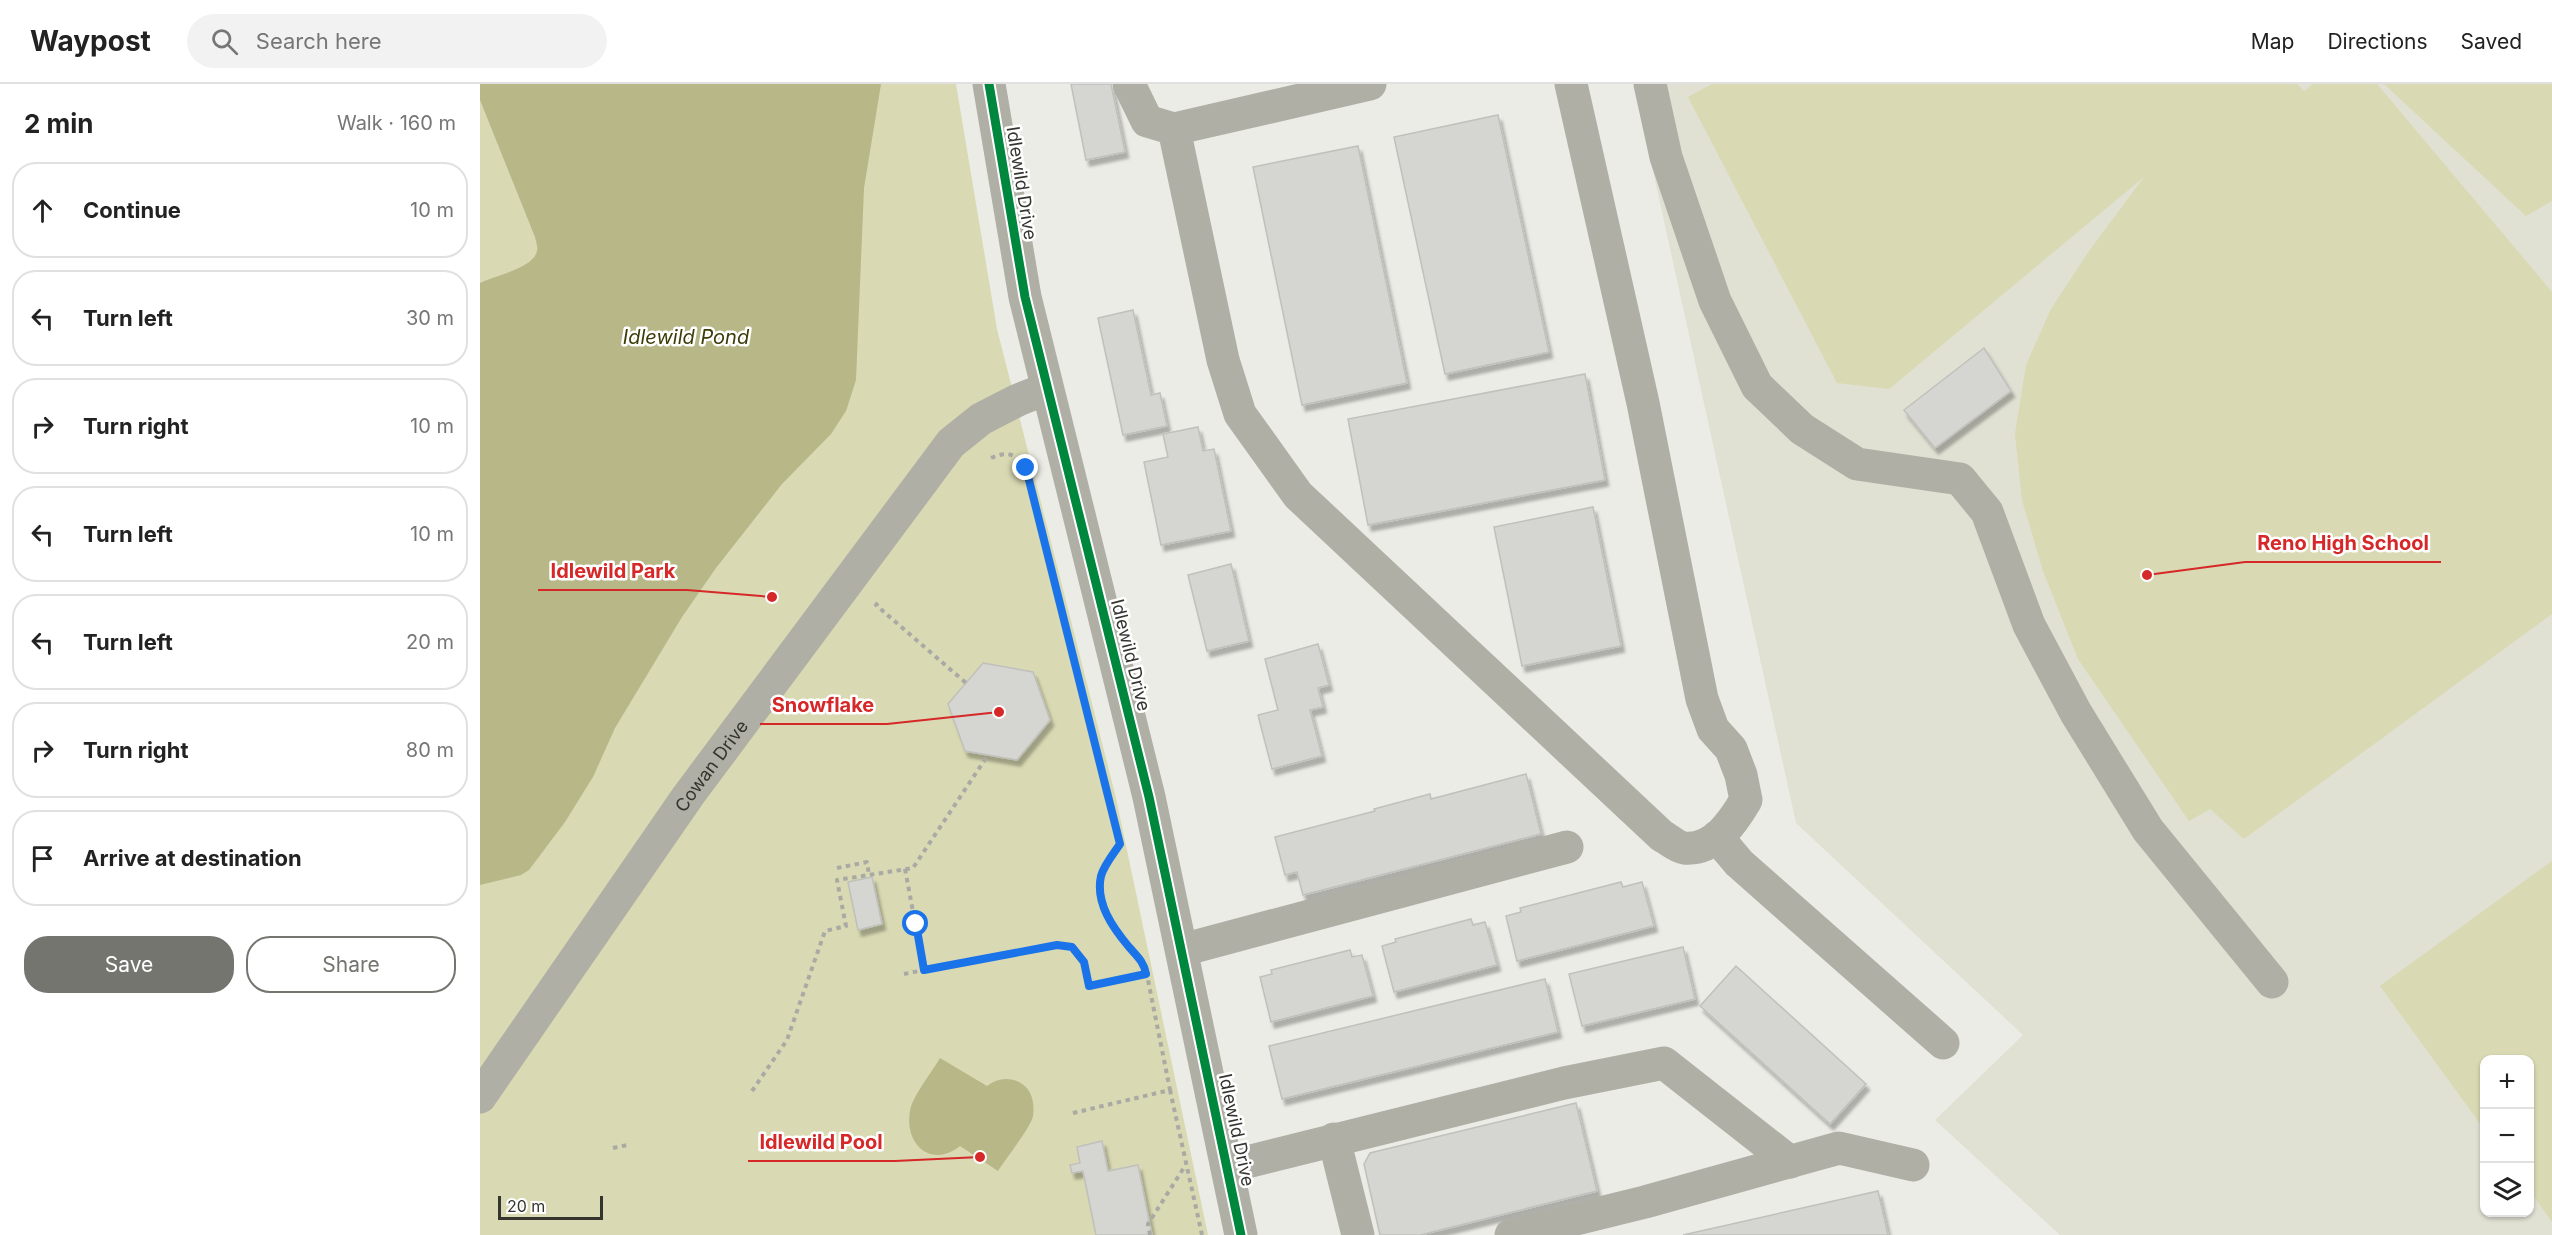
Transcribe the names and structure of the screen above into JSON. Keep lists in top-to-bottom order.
{
  "streets": {
    "street": ["Idlewild Drive", "Cowan Drive"]
  },
  "crossings": [
    ["Idlewild Drive", "Cowan Drive"]
  ],
  "water": ["Idlewild Pond"],
  "places": [
    "Reno High School",
    "Idlewild Park",
    "Snowflake",
    "Idlewild Pool"
  ],
  "scale_bar": "20 m",
  "page": {
    "header": "Waypost",
    "search": "Search here",
    "nav": ["Map", "Directions", "Saved"],
    "heading": ["2 min", "Walk · 160 m"],
    "list": [
      ["Continue", "10 m"],
      ["Turn left", "30 m"],
      ["Turn right", "10 m"],
      ["Turn left", "10 m"],
      ["Turn left", "20 m"],
      ["Turn right", "80 m"],
      "Arrive at destination"
    ],
    "buttons": ["Save", "Share"],
    "map_buttons": ["+", "−"],
    "scale": "20 m"
  }
}
